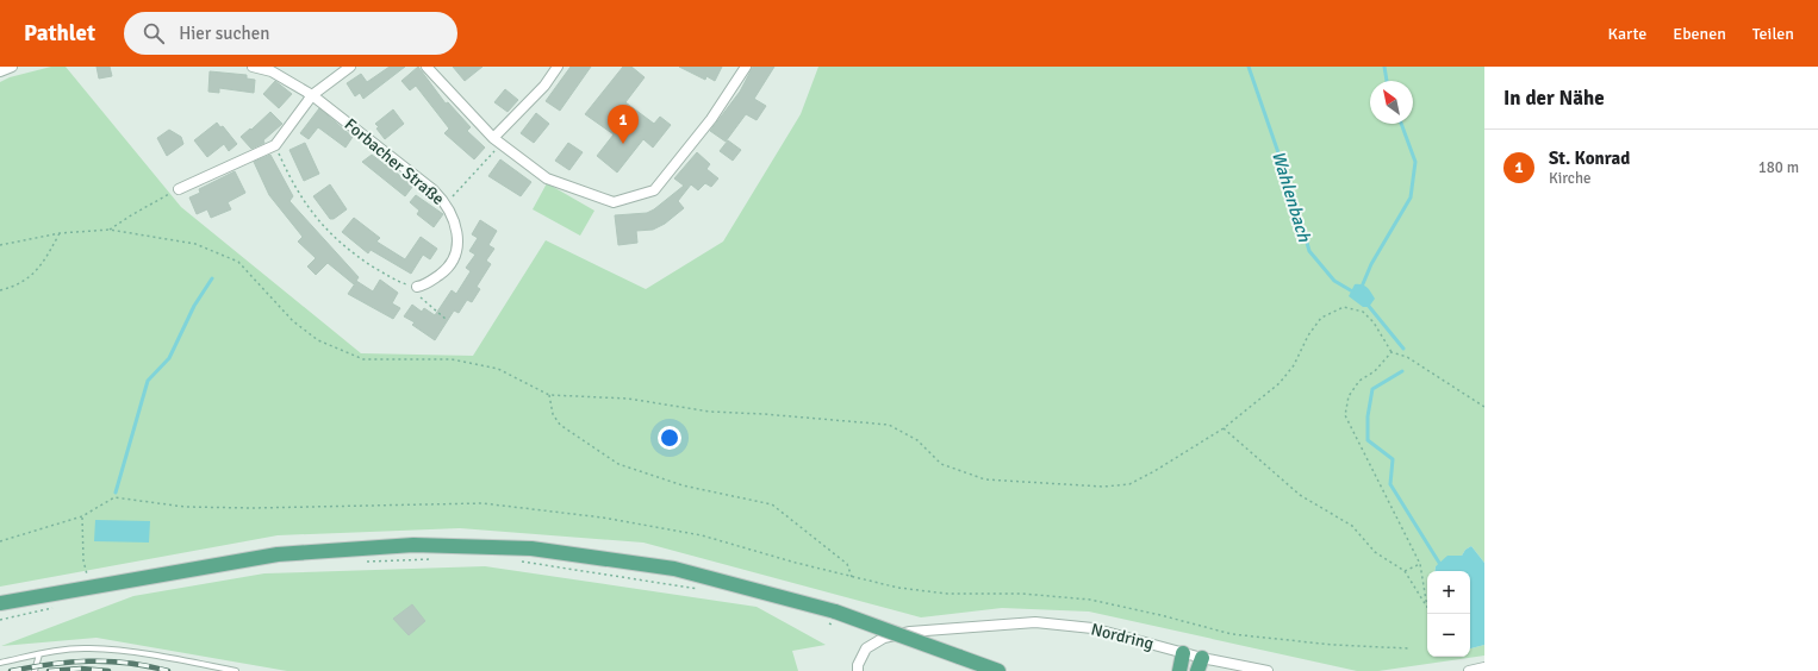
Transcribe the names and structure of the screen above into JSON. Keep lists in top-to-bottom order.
{
  "streets": {
    "street": ["Forbacher Straße", "Nordring"]
  },
  "water": ["Wahlenbach"],
  "north": "top left",
  "page": {
    "header": "Pathlet",
    "search": "Hier suchen",
    "nav": ["Karte", "Ebenen", "Teilen"],
    "heading": "In der Nähe",
    "pins": "1",
    "list": [
      {
        "mark": "1",
        "name": "St. Konrad",
        "note": "Kirche",
        "value": "180 m"
      }
    ],
    "map_buttons": ["+", "−"]
  }
}
